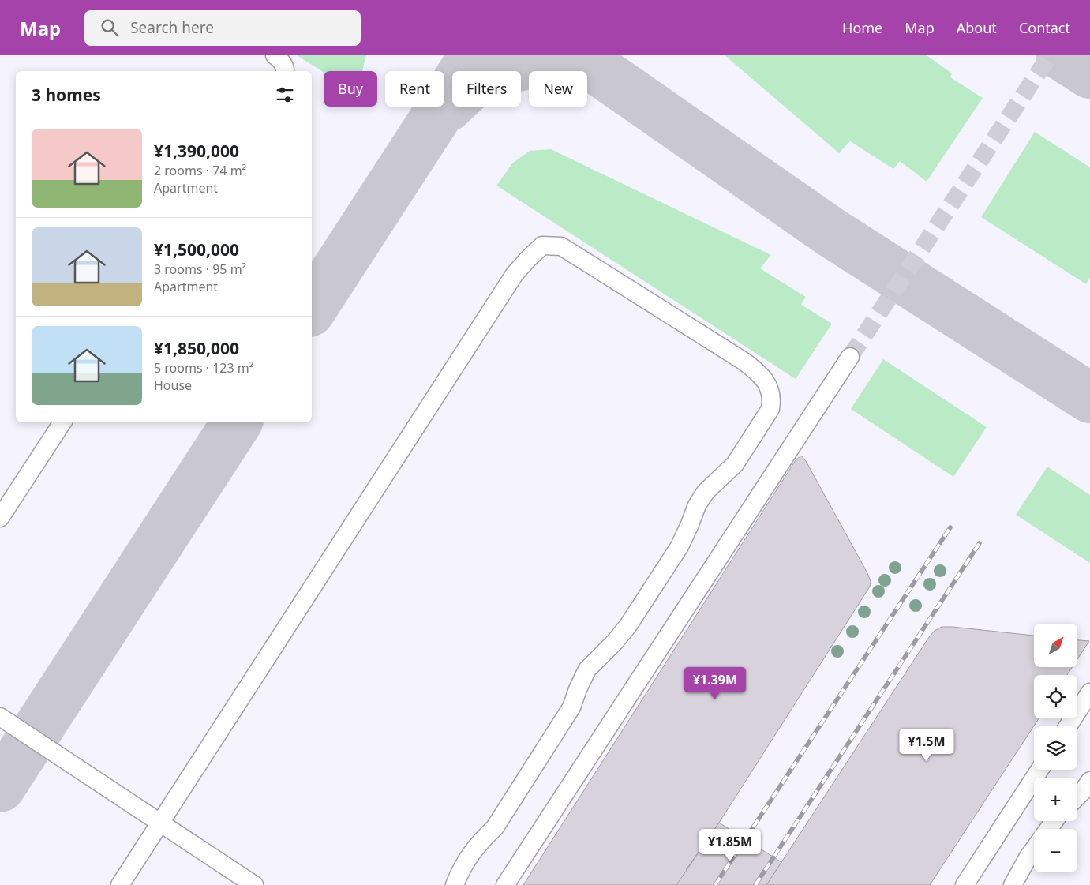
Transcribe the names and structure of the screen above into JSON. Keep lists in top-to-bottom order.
{
  "north": "top right",
  "page": {
    "header": "Map",
    "search": "Search here",
    "nav": [
      "Home",
      "Map",
      "About",
      "Contact"
    ],
    "chip": [
      "Buy",
      "Rent",
      "Filters",
      "New"
    ],
    "heading": "3 homes",
    "list": [
      {
        "name": "¥1,390,000",
        "note": "2 rooms · 74 m² · Apartment"
      },
      {
        "name": "¥1,500,000",
        "note": "3 rooms · 95 m² · Apartment"
      },
      {
        "name": "¥1,850,000",
        "note": "5 rooms · 123 m² · House"
      }
    ],
    "map_buttons": ["+", "−"],
    "price": ["¥1.39M", "¥1.5M", "¥1.85M"]
  }
}
